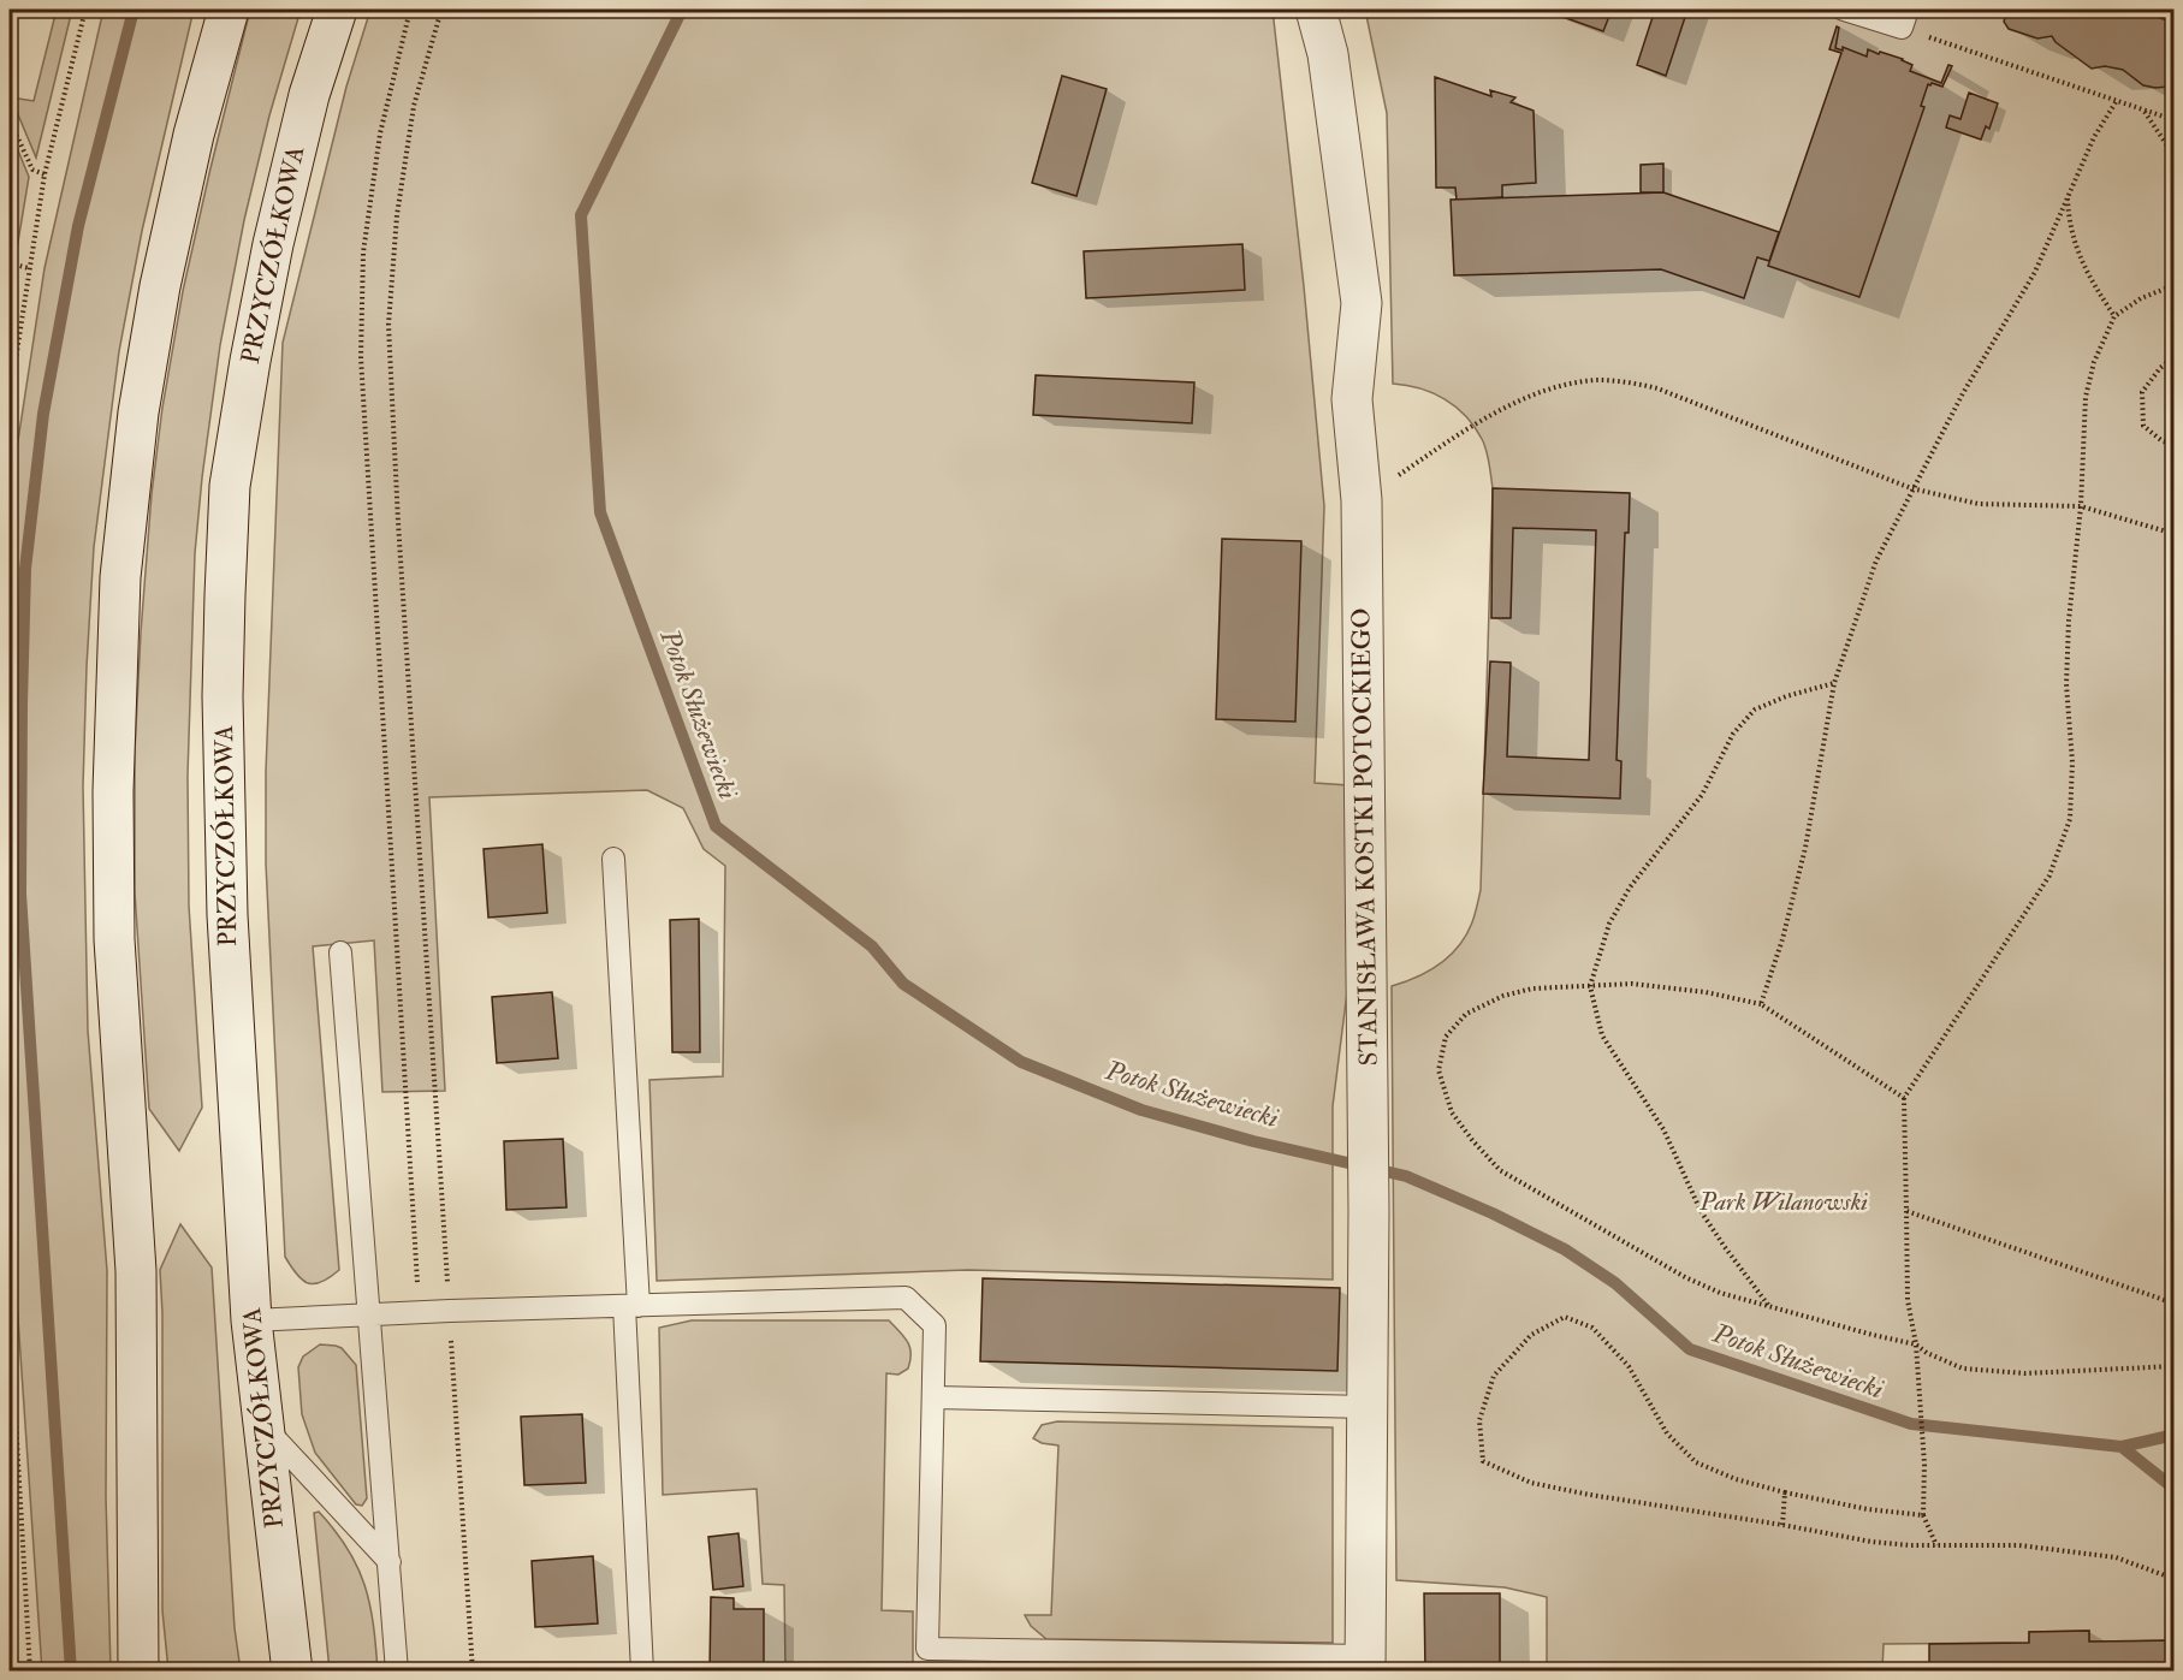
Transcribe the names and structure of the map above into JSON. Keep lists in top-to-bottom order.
{
  "streets": {
    "main road": ["PRZYCZÓŁKOWA", "STANISŁAWA KOSTKI POTOCKIEGO"]
  },
  "water": ["Potok Służewiecki"],
  "parks": ["Park Wilanowski"]
}
